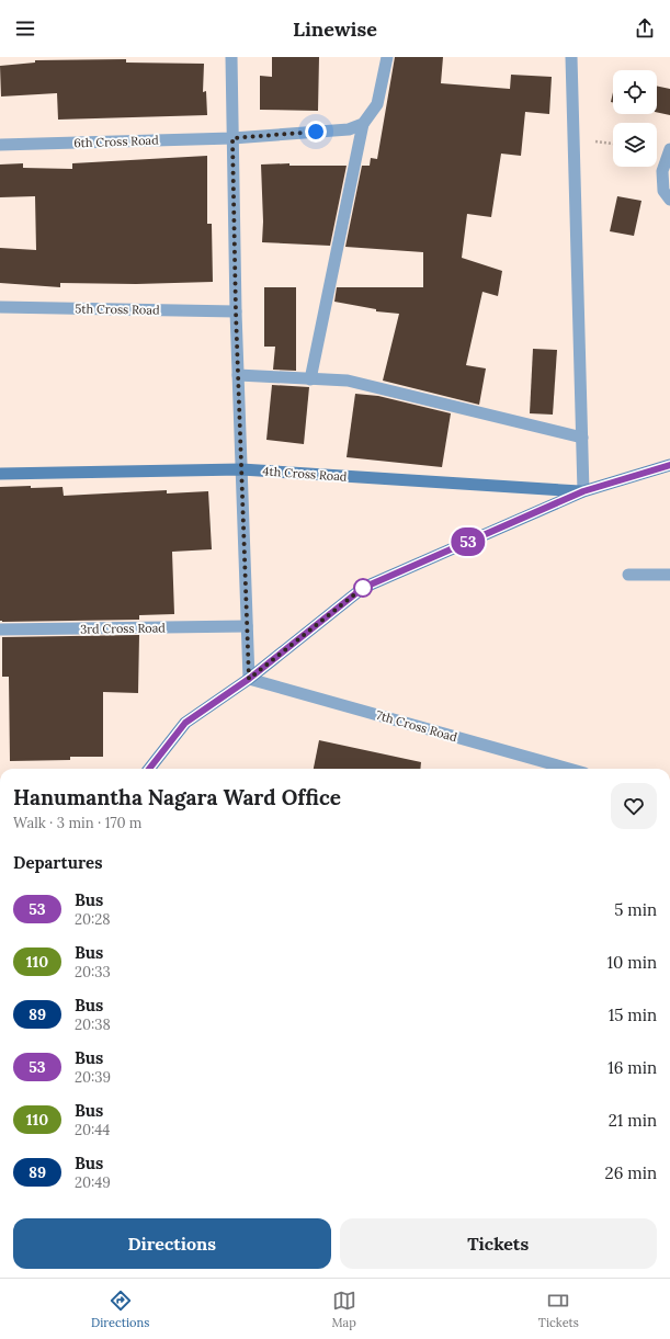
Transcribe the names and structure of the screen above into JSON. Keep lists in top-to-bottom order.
{
  "streets": {
    "main road": ["4th Cross Road"],
    "street": [
      "6th Cross Road",
      "5th Cross Road",
      "3rd Cross Road",
      "7th Cross Road"
    ]
  },
  "lines": ["bus line 53"],
  "page": {
    "header": "Linewise",
    "on_map": "53",
    "heading": [
      ["Hanumantha Nagara Ward Office", "Walk · 3 min · 170 m"],
      "Departures"
    ],
    "list": [
      {
        "mark": "53",
        "name": "Bus",
        "note": "20:28",
        "value": "5 min"
      },
      {
        "mark": "110",
        "name": "Bus",
        "note": "20:33",
        "value": "10 min"
      },
      {
        "mark": "89",
        "name": "Bus",
        "note": "20:38",
        "value": "15 min"
      },
      {
        "mark": "53",
        "name": "Bus",
        "note": "20:39",
        "value": "16 min"
      },
      {
        "mark": "110",
        "name": "Bus",
        "note": "20:44",
        "value": "21 min"
      },
      {
        "mark": "89",
        "name": "Bus",
        "note": "20:49",
        "value": "26 min"
      }
    ],
    "buttons": ["Directions", "Tickets"],
    "tabs": ["Directions", "Map", "Tickets"]
  }
}
